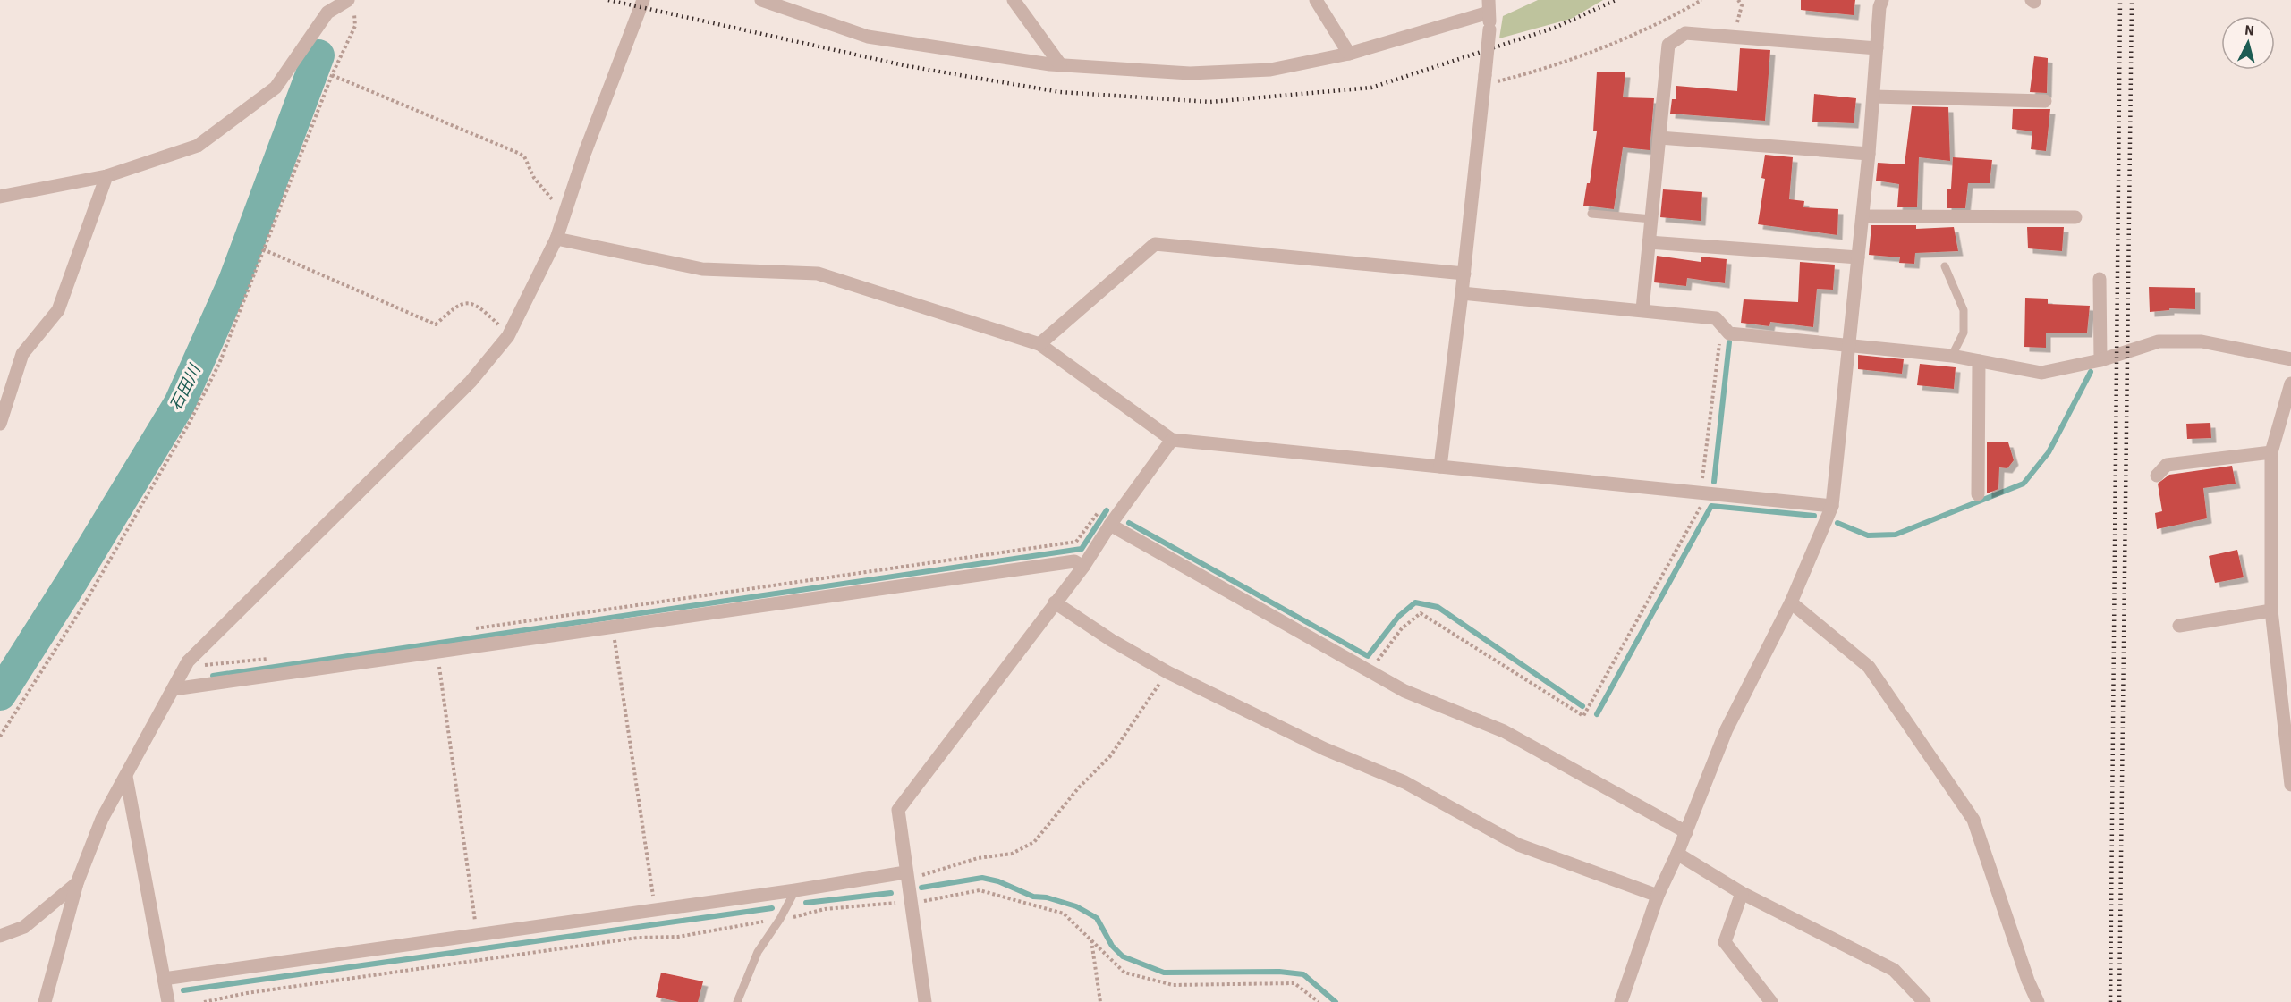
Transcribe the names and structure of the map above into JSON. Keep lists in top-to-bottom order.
{
  "water": ["石田川"],
  "north": "top"
}
